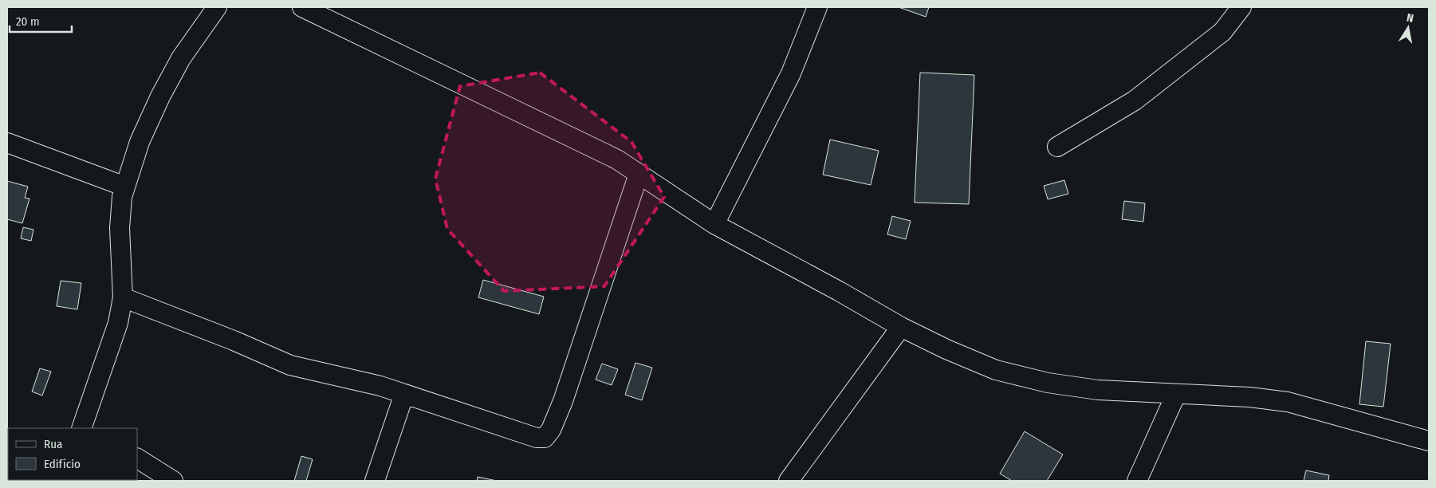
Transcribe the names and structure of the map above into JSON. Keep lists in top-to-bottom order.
{
  "legend": ["Rua", "Edifício"],
  "scale_bar": "20 m",
  "north": "top"
}
